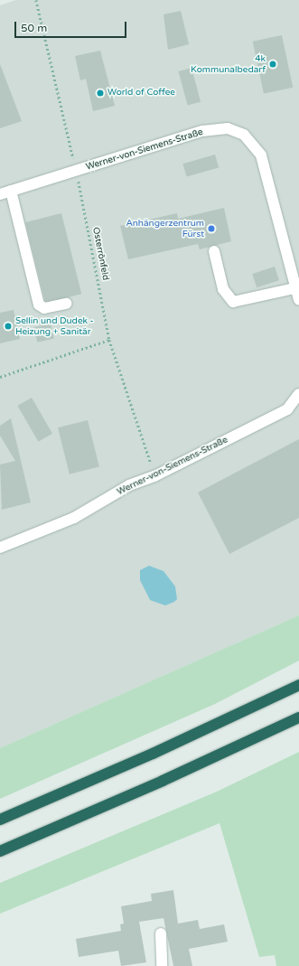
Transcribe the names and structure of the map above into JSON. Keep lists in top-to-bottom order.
{
  "streets": {
    "street": ["Werner-von-Siemens-Straße"],
    "path": ["Osterrönfeld"]
  },
  "crossings": [
    ["Werner-von-Siemens-Straße", "Osterrönfeld"]
  ],
  "places": [
    "4k Kommunalbedarf",
    "World of Coffee",
    "Anhängerzentrum Fürst",
    "Sellin und Dudek - Heizung + Sanitär"
  ],
  "scale_bar": "50 m"
}
